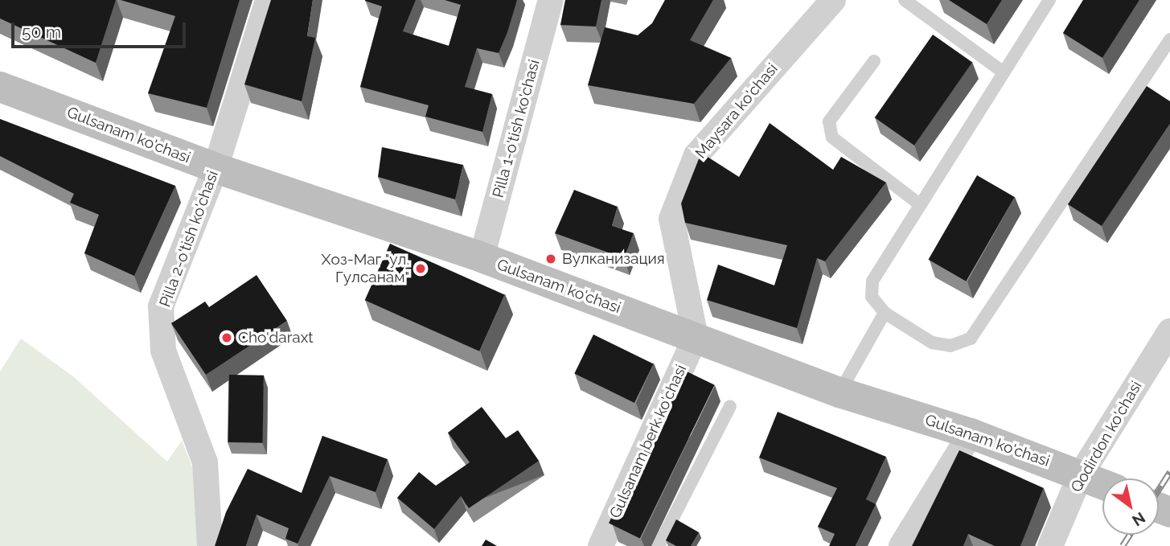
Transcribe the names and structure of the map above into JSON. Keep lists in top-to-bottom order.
{
  "streets": {
    "main road": ["Gulsanam ko'chasi"],
    "street": [
      "Maysara ko'chasi",
      "Pilla 1-o'tish ko'chasi",
      "Pilla 2-o'tish ko'chasi",
      "Qodirdon ko'chasi",
      "Gulsanam berk ko'chasi"
    ]
  },
  "crossings": [
    ["Maysara ko'chasi", "Gulsanam ko'chasi"],
    ["Maysara ko'chasi", "Gulsanam berk ko'chasi"],
    ["Pilla 1-o'tish ko'chasi", "Gulsanam ko'chasi"],
    ["Gulsanam ko'chasi", "Pilla 2-o'tish ko'chasi"],
    ["Gulsanam ko'chasi", "Qodirdon ko'chasi"],
    ["Gulsanam ko'chasi", "Gulsanam berk ko'chasi"]
  ],
  "places": ["Вулканизация", "Хоз-Маг \"ул. Гулсанам\"", "Cho'daraxt"],
  "scale_bar": "50 m",
  "north": "bottom right"
}
